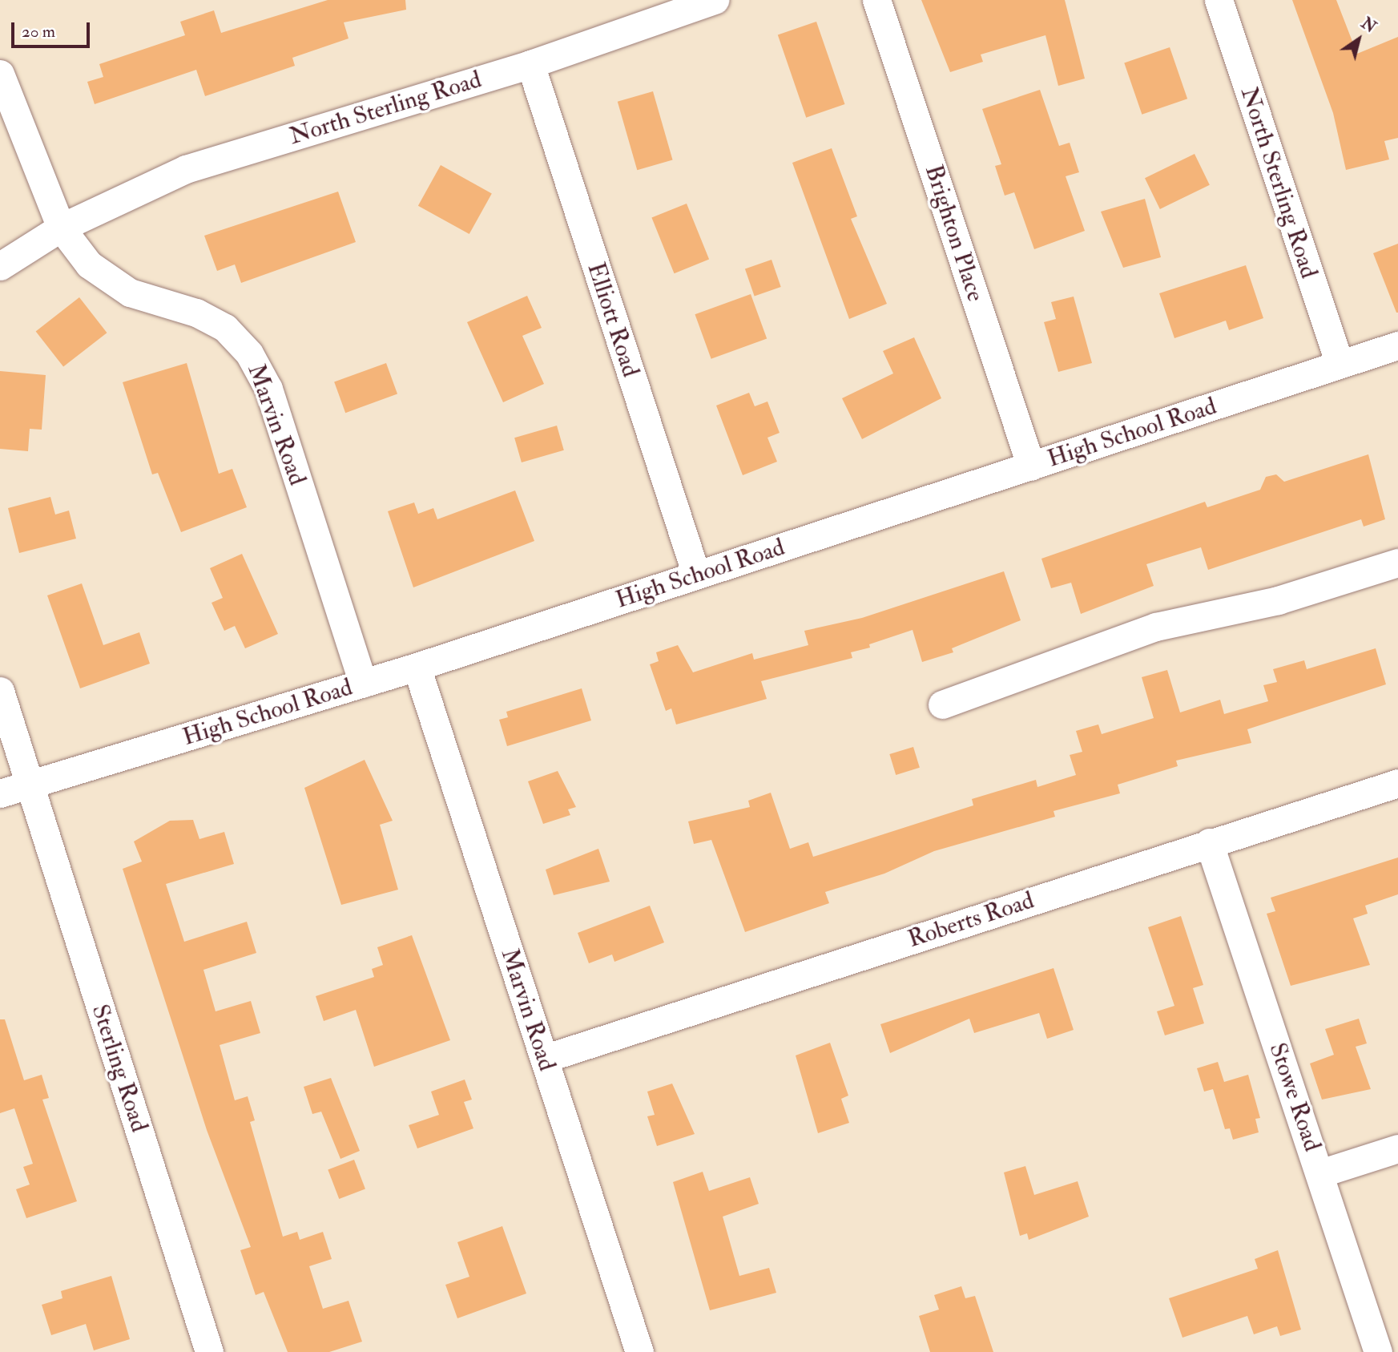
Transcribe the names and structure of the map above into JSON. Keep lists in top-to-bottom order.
{
  "streets": {
    "street": [
      "North Sterling Road",
      "Brighton Place",
      "Elliott Road",
      "Marvin Road",
      "High School Road",
      "Roberts Road",
      "Sterling Road",
      "Stowe Road"
    ]
  },
  "crossings": [
    ["North Sterling Road", "Elliott Road"],
    ["North Sterling Road", "Marvin Road"],
    ["North Sterling Road", "High School Road"],
    ["Brighton Place", "High School Road"],
    ["Elliott Road", "High School Road"],
    ["Marvin Road", "High School Road"],
    ["Marvin Road", "Roberts Road"],
    ["High School Road", "Sterling Road"],
    ["Roberts Road", "Stowe Road"]
  ],
  "scale_bar": "20 m",
  "north": "top right"
}
